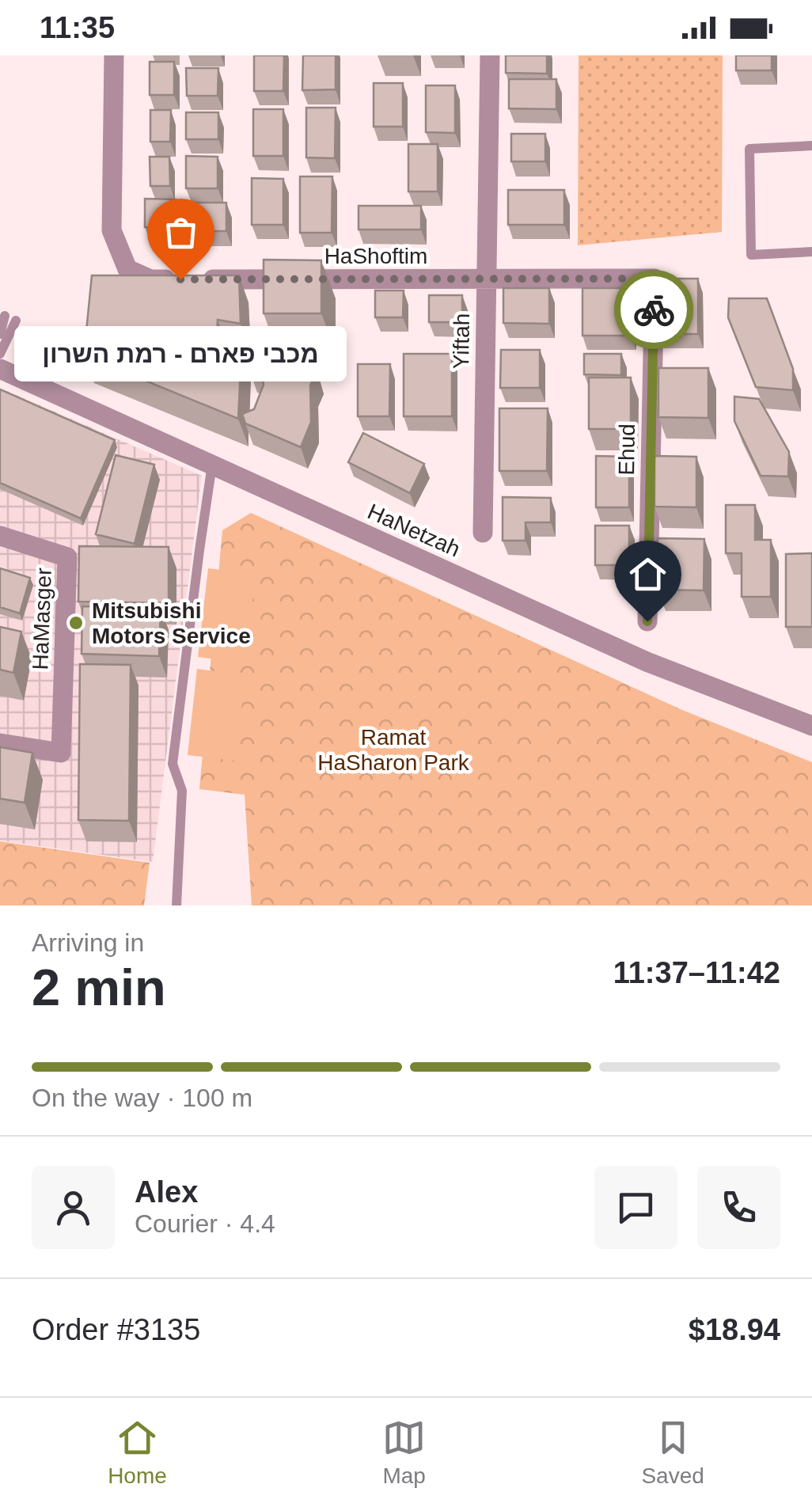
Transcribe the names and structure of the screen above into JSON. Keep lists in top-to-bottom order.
{
  "streets": {
    "street": [
      "HaShoftim",
      "Yiftah",
      "Ehud",
      "HaNetzah",
      "HaMasger"
    ]
  },
  "crossings": [
    ["HaShoftim", "Yiftah"],
    ["HaShoftim", "Ehud"]
  ],
  "parks": ["Ramat HaSharon Park"],
  "places": ["מכבי פארם - רמת השרון", "Mitsubishi Motors Service"],
  "page": {
    "status": "11:35",
    "bubble": "מכבי פארם - רמת השרון",
    "heading": ["2 min", "Arriving in", "11:37–11:42"],
    "panel": [
      "Alex",
      "Courier · 4.4",
      "Order #3135",
      "$18.94"
    ],
    "bar": "On the way · 100 m",
    "tabs": ["Home", "Map", "Saved"]
  }
}
